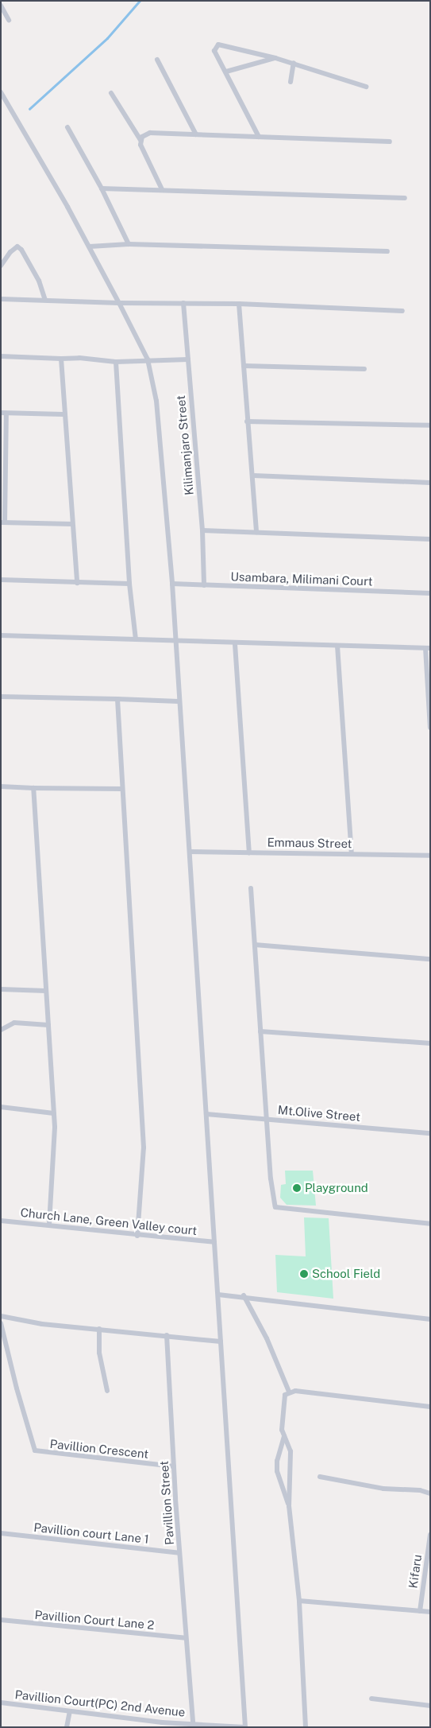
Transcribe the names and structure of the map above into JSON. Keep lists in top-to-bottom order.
{
  "streets": {
    "street": [
      "Kilimanjaro Street",
      "Usambara, Milimani Court",
      "Emmaus Street",
      "Mt.Olive Street",
      "Church Lane, Green Valley court",
      "Pavillion Crescent",
      "Pavillion Street",
      "Pavillion court Lane 1",
      "Kifaru",
      "Pavillion Court Lane 2",
      "Pavillion Court(PC) 2nd Avenue"
    ]
  },
  "crossings": [
    ["Kilimanjaro Street", "Usambara, Milimani Court"],
    ["Pavillion Crescent", "Pavillion Street"],
    ["Pavillion Street", "Pavillion court Lane 1"],
    ["Pavillion Street", "Pavillion Court Lane 2"],
    ["Pavillion Street", "Pavillion Court(PC) 2nd Avenue"]
  ],
  "places": ["Playground", "School Field"]
}
